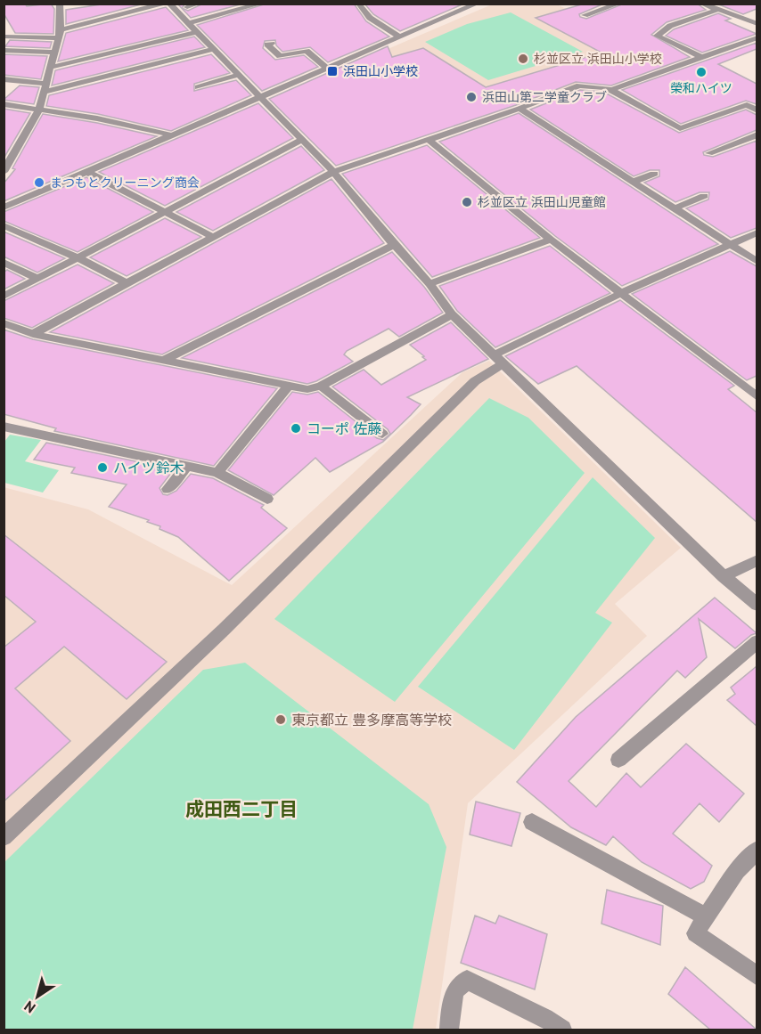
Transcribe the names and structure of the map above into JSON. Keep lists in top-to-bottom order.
{
  "districts": ["成田西二丁目"],
  "places": {
    "other": [
      "杉並区立 浜田山小学校",
      "榮和ハイツ",
      "浜田山第二学童クラブ",
      "まつもとクリーニング商会",
      "杉並区立 浜田山児童館",
      "コーポ 佐藤",
      "ハイツ鈴木",
      "東京都立 豊多摩高等学校"
    ],
    "transit": ["浜田山小学校"]
  },
  "north": "bottom left"
}
